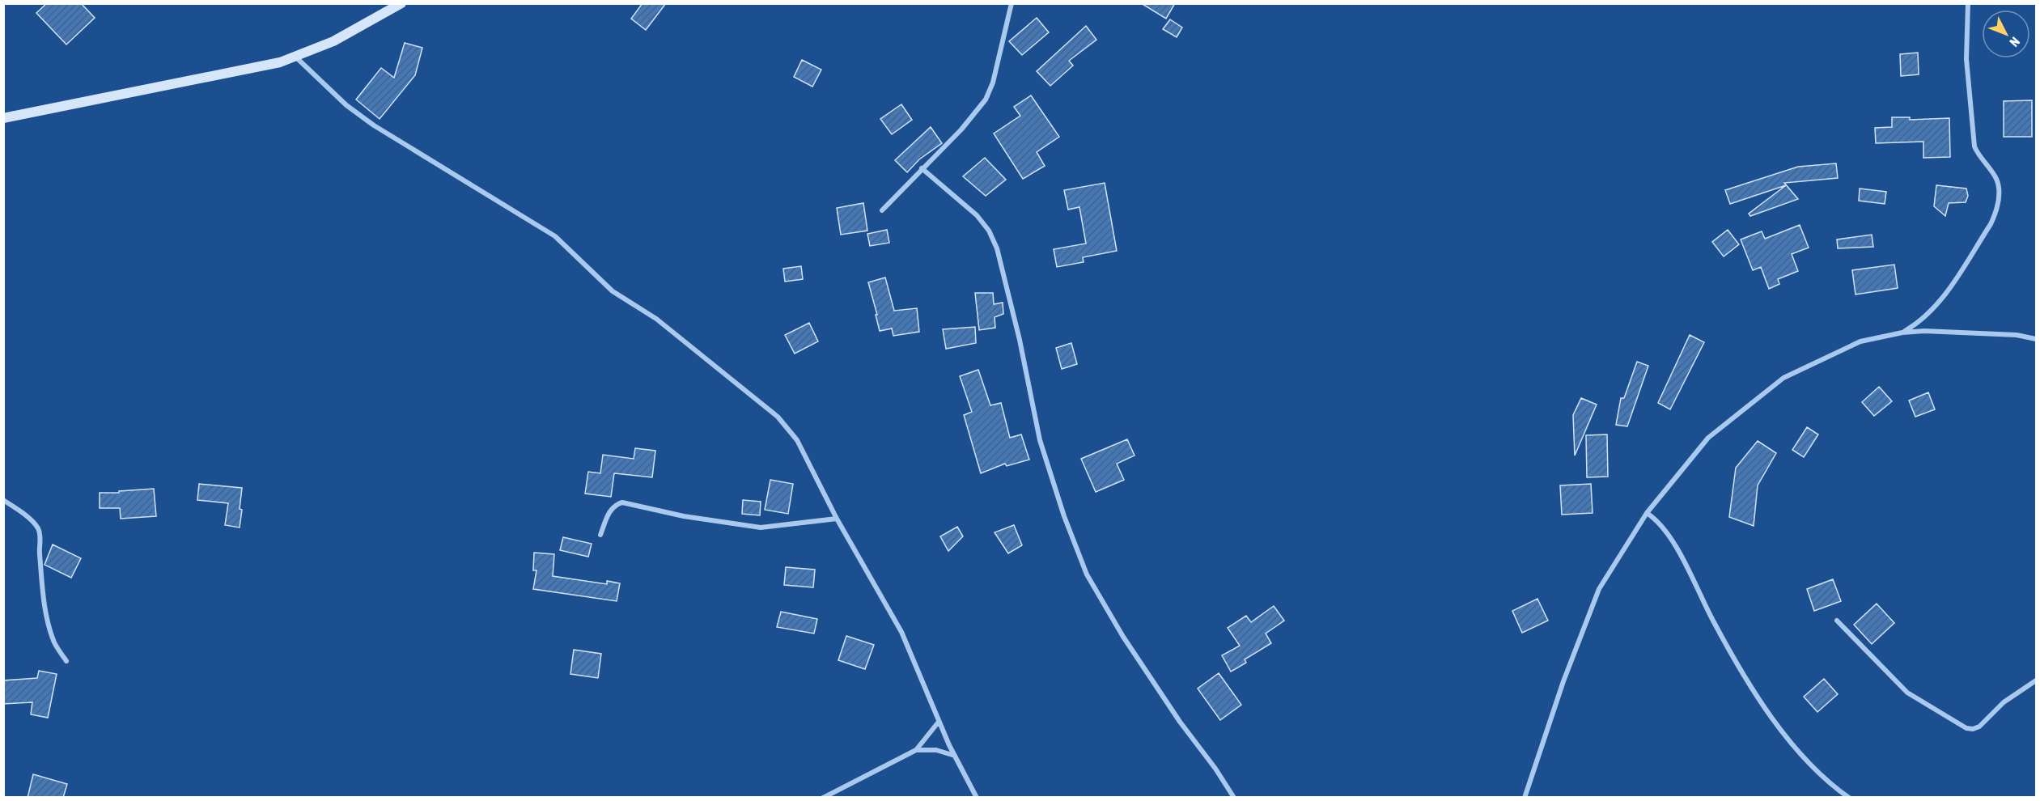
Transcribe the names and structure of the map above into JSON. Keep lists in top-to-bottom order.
{
  "north": "bottom right"
}
